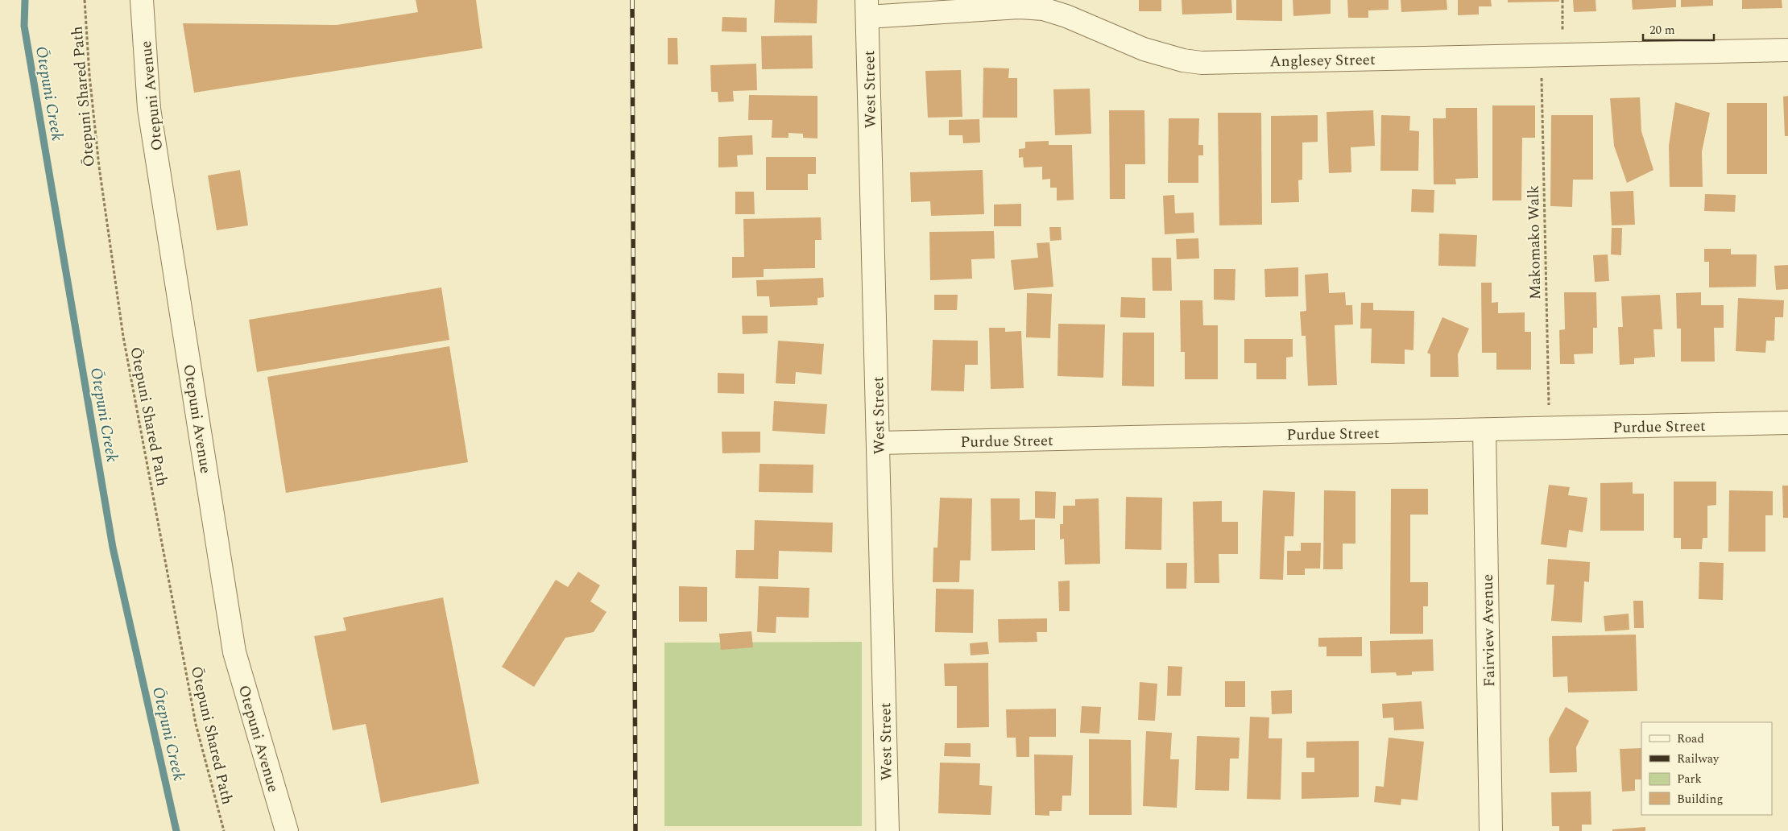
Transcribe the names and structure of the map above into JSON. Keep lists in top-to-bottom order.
{
  "streets": {
    "street": [
      "Anglesey Street",
      "West Street",
      "Otepuni Avenue",
      "Purdue Street",
      "Fairview Avenue"
    ],
    "path": ["Ōtepuni Shared Path", "Makomako Walk"]
  },
  "crossings": [
    ["Anglesey Street", "West Street"],
    ["West Street", "Purdue Street"],
    ["Purdue Street", "Fairview Avenue"]
  ],
  "water": ["Ōtepuni Creek"],
  "legend": [
    "Road",
    "Railway",
    "Park",
    "Building"
  ],
  "scale_bar": "20 m"
}
